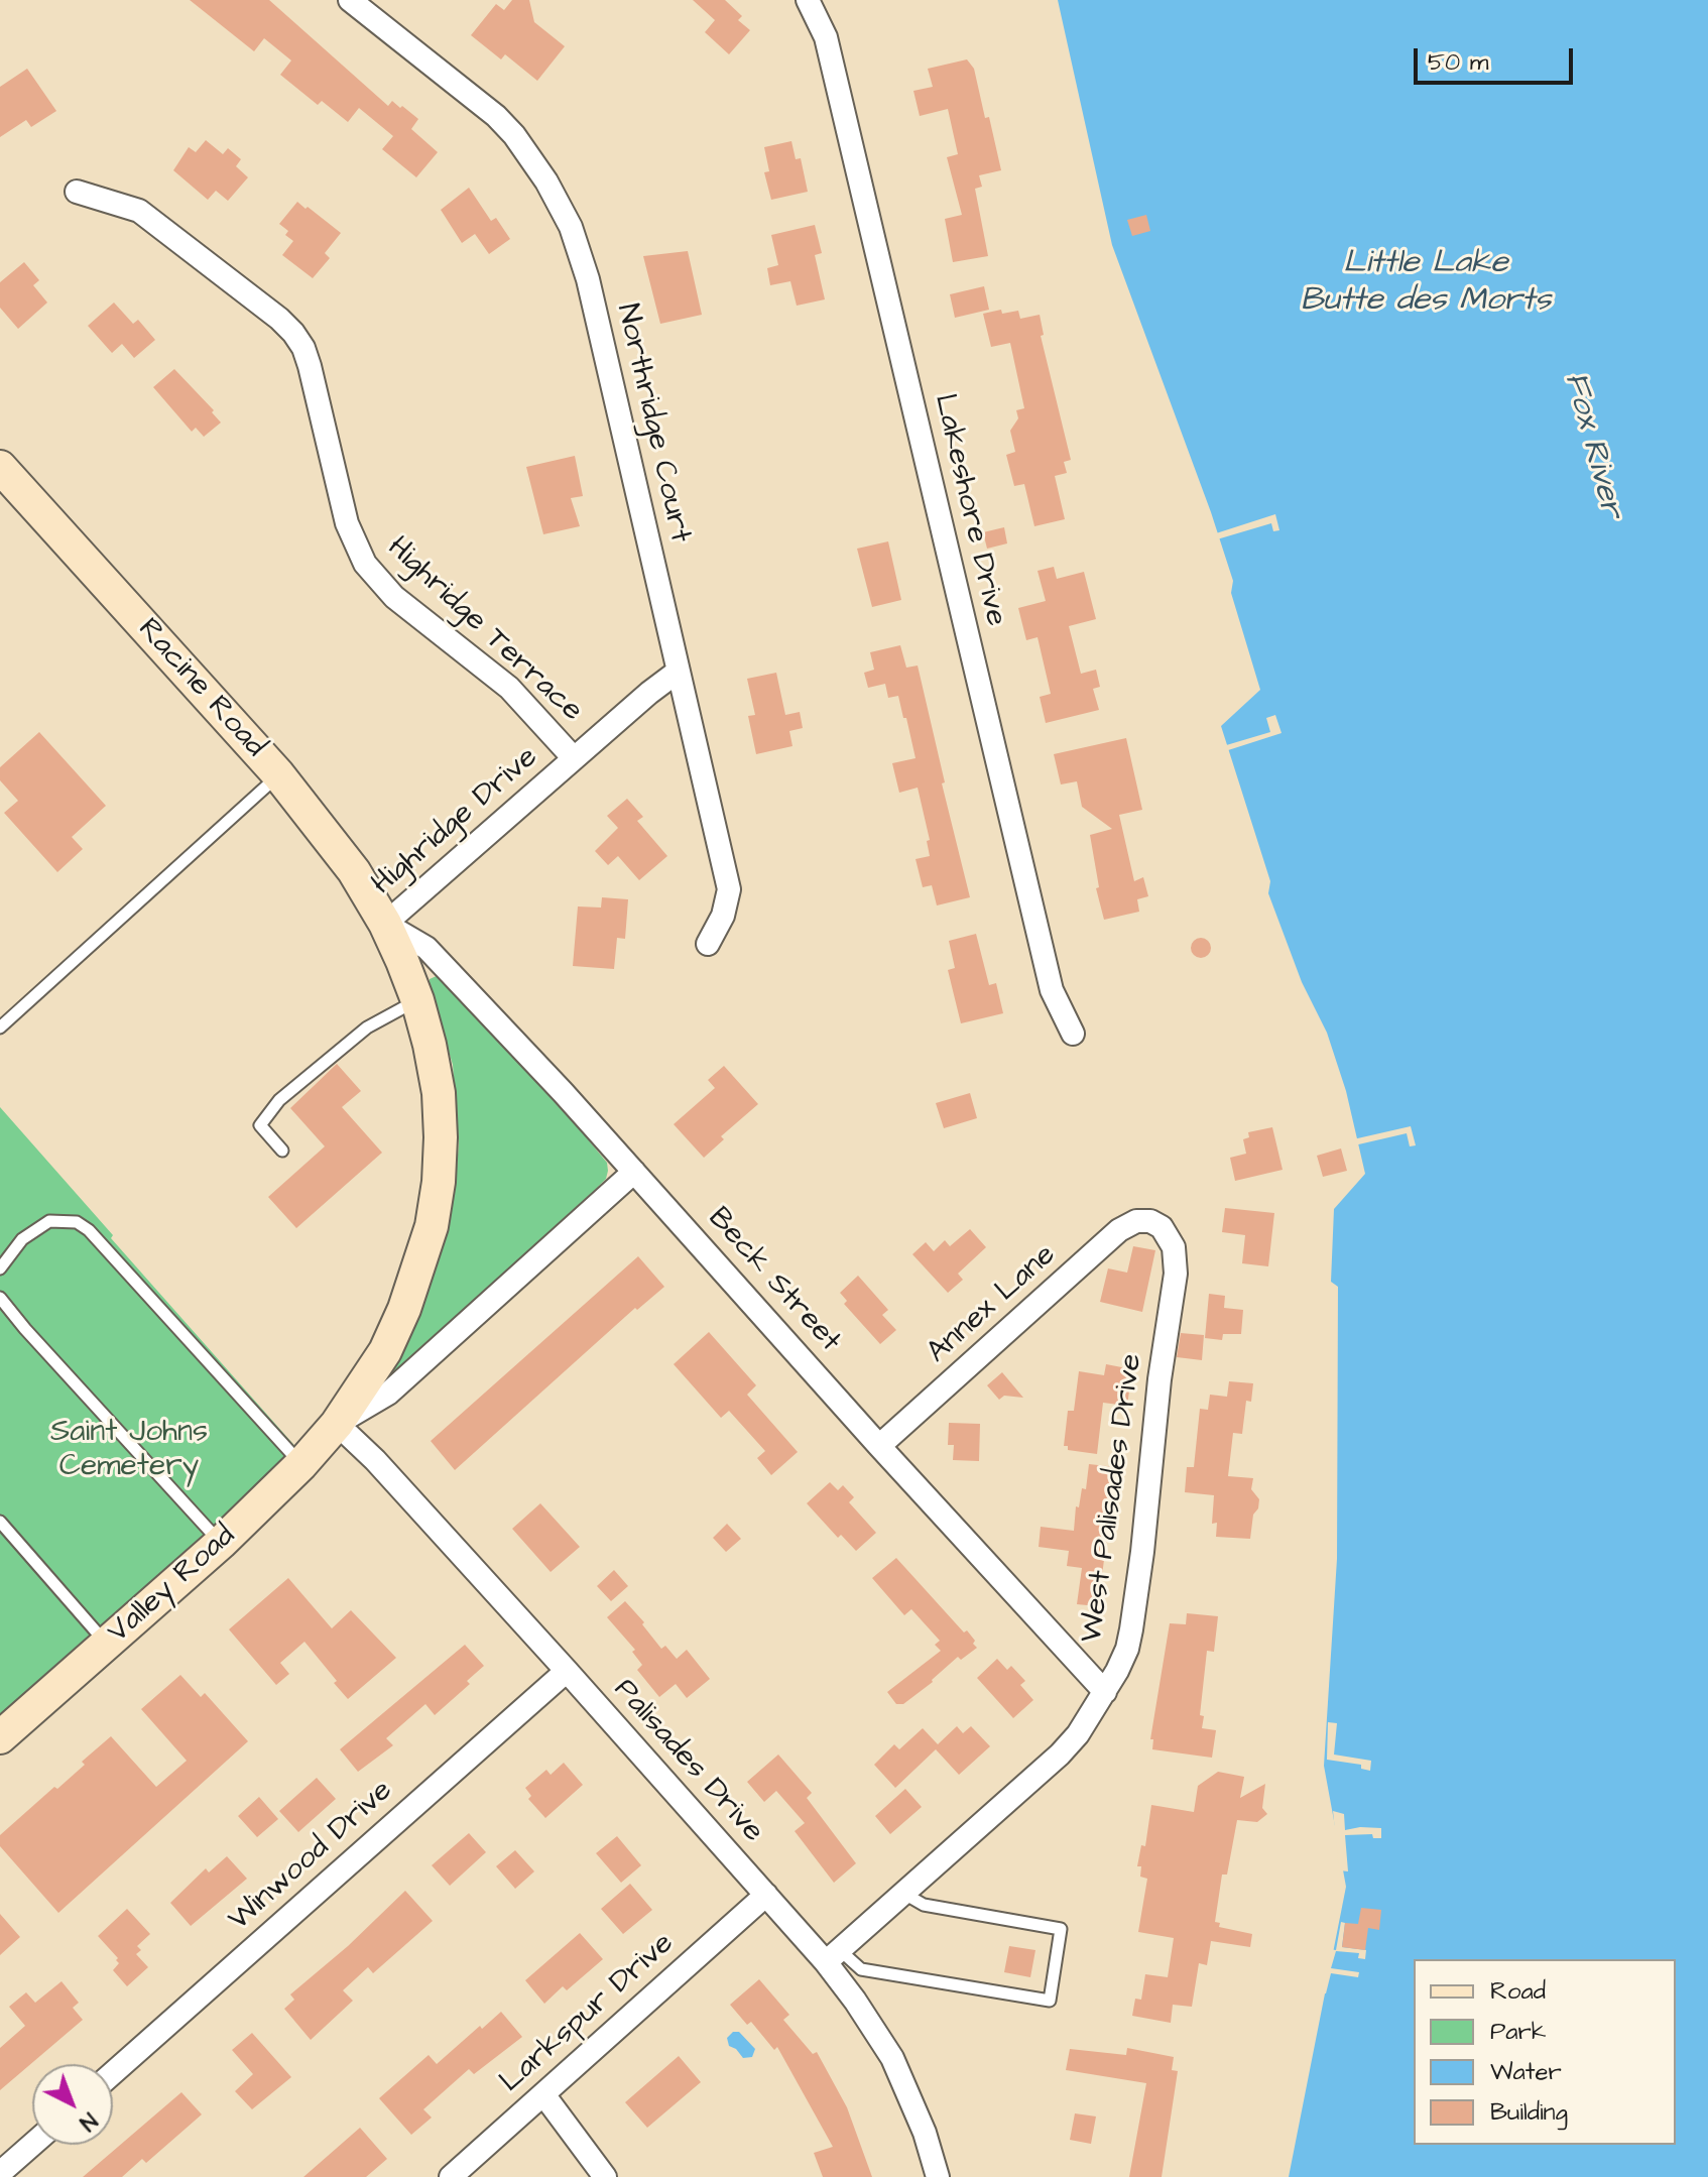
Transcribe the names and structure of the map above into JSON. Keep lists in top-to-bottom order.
{
  "streets": {
    "main road": ["Racine Road", "Valley Road"],
    "street": [
      "Northridge Court",
      "Lakeshore Drive",
      "Highridge Terrace",
      "Highridge Drive",
      "Beck Street",
      "Annex Lane",
      "West Palisades Drive",
      "Palisades Drive",
      "Winwood Drive",
      "Larkspur Drive"
    ]
  },
  "crossings": [
    ["Northridge Court", "Highridge Drive"],
    ["Highridge Terrace", "Highridge Drive"],
    ["Racine Road", "Highridge Drive"],
    ["Racine Road", "Beck Street"],
    ["Racine Road", "Valley Road"],
    ["Highridge Drive", "Beck Street"],
    ["Highridge Drive", "Valley Road"],
    ["Beck Street", "Annex Lane"],
    ["Beck Street", "West Palisades Drive"],
    ["Beck Street", "Valley Road"],
    ["Annex Lane", "West Palisades Drive"],
    ["West Palisades Drive", "Palisades Drive"],
    ["Valley Road", "Palisades Drive"],
    ["Palisades Drive", "Winwood Drive"],
    ["Palisades Drive", "Larkspur Drive"]
  ],
  "water": ["Little Lake Butte des Morts", "Fox River"],
  "parks": ["Saint Johns Cemetery"],
  "legend": [
    "Road",
    "Park",
    "Water",
    "Building"
  ],
  "scale_bar": "50 m",
  "north": "bottom right"
}
